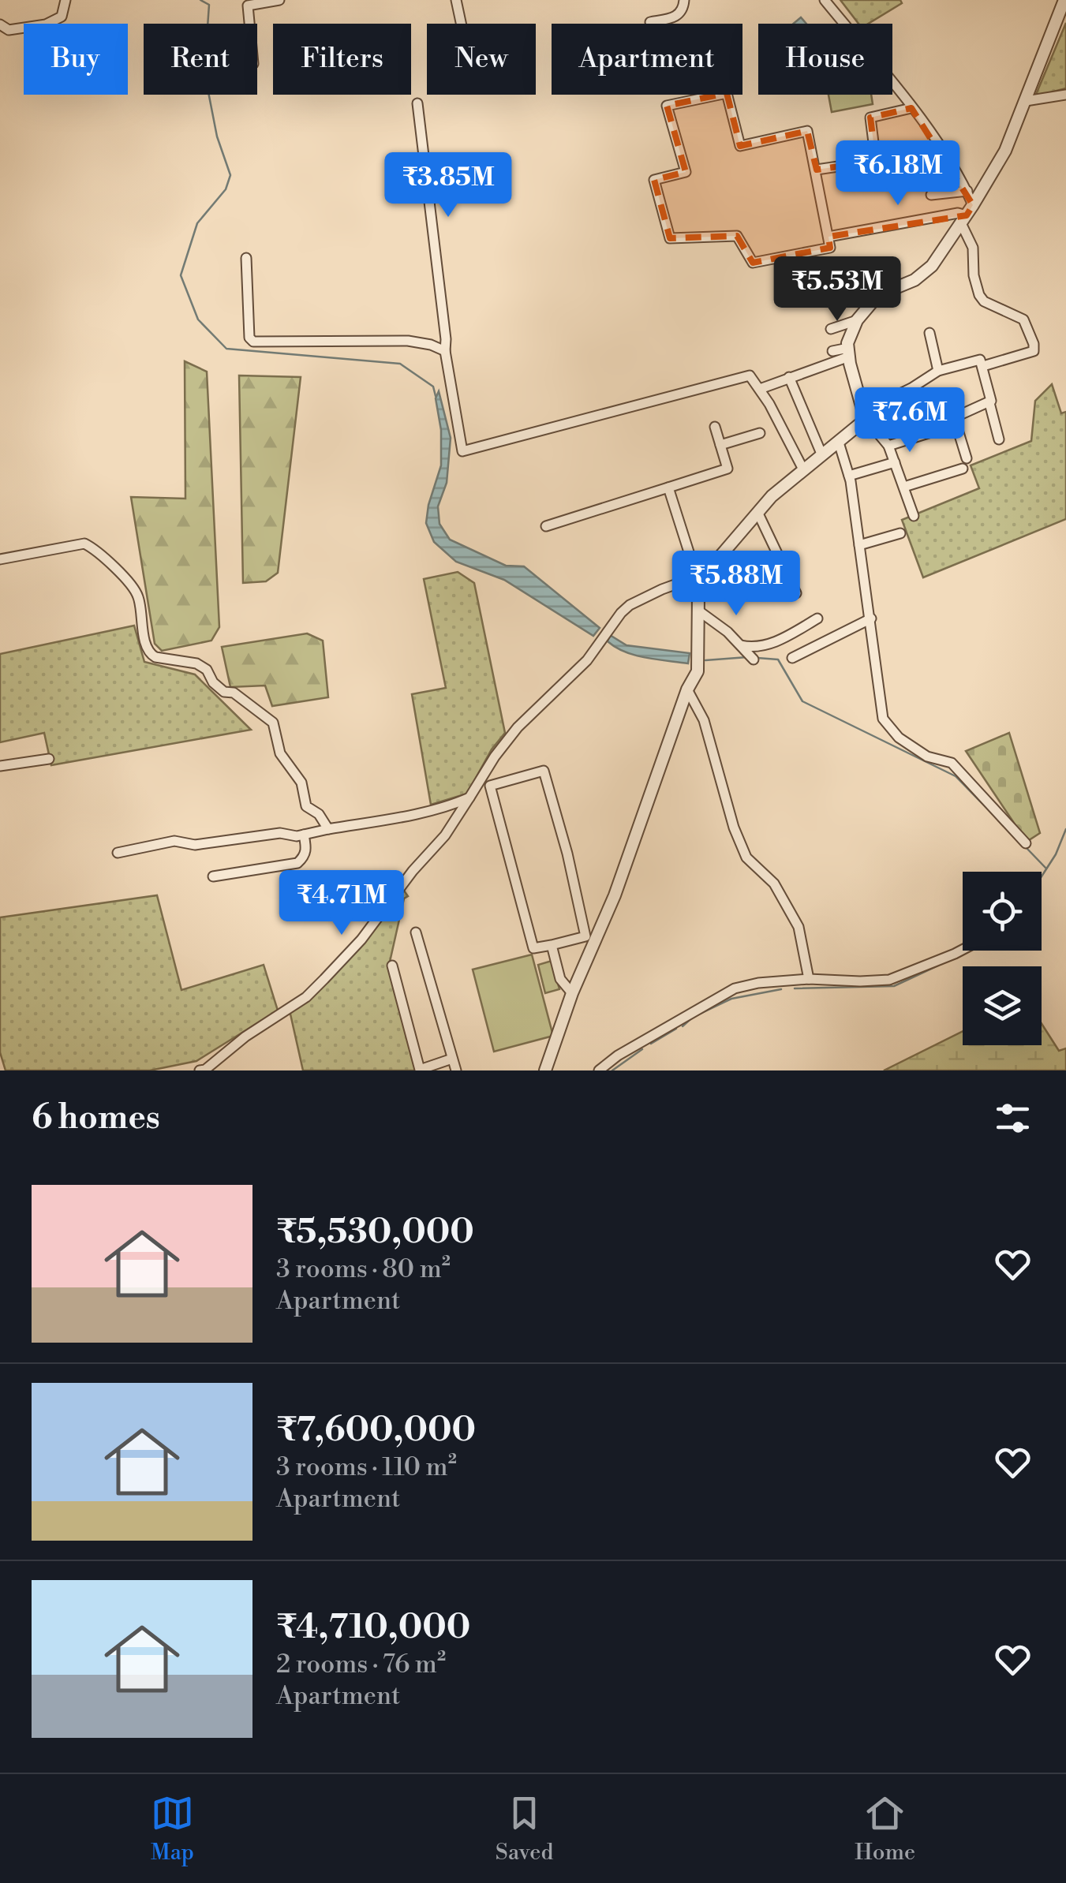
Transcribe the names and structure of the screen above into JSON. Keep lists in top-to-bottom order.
{
  "page": {
    "chip": [
      "Buy",
      "Rent",
      "Filters",
      "New",
      "Apartment",
      "House"
    ],
    "price": [
      "₹6.18M",
      "₹3.85M",
      "₹5.53M",
      "₹7.6M",
      "₹5.88M",
      "₹4.71M"
    ],
    "heading": "6 homes",
    "list": [
      {
        "name": "₹5,530,000",
        "note": "3 rooms · 80 m² · Apartment"
      },
      {
        "name": "₹7,600,000",
        "note": "3 rooms · 110 m² · Apartment"
      },
      {
        "name": "₹4,710,000",
        "note": "2 rooms · 76 m² · Apartment"
      }
    ],
    "tabs": ["Map", "Saved", "Home"]
  }
}
